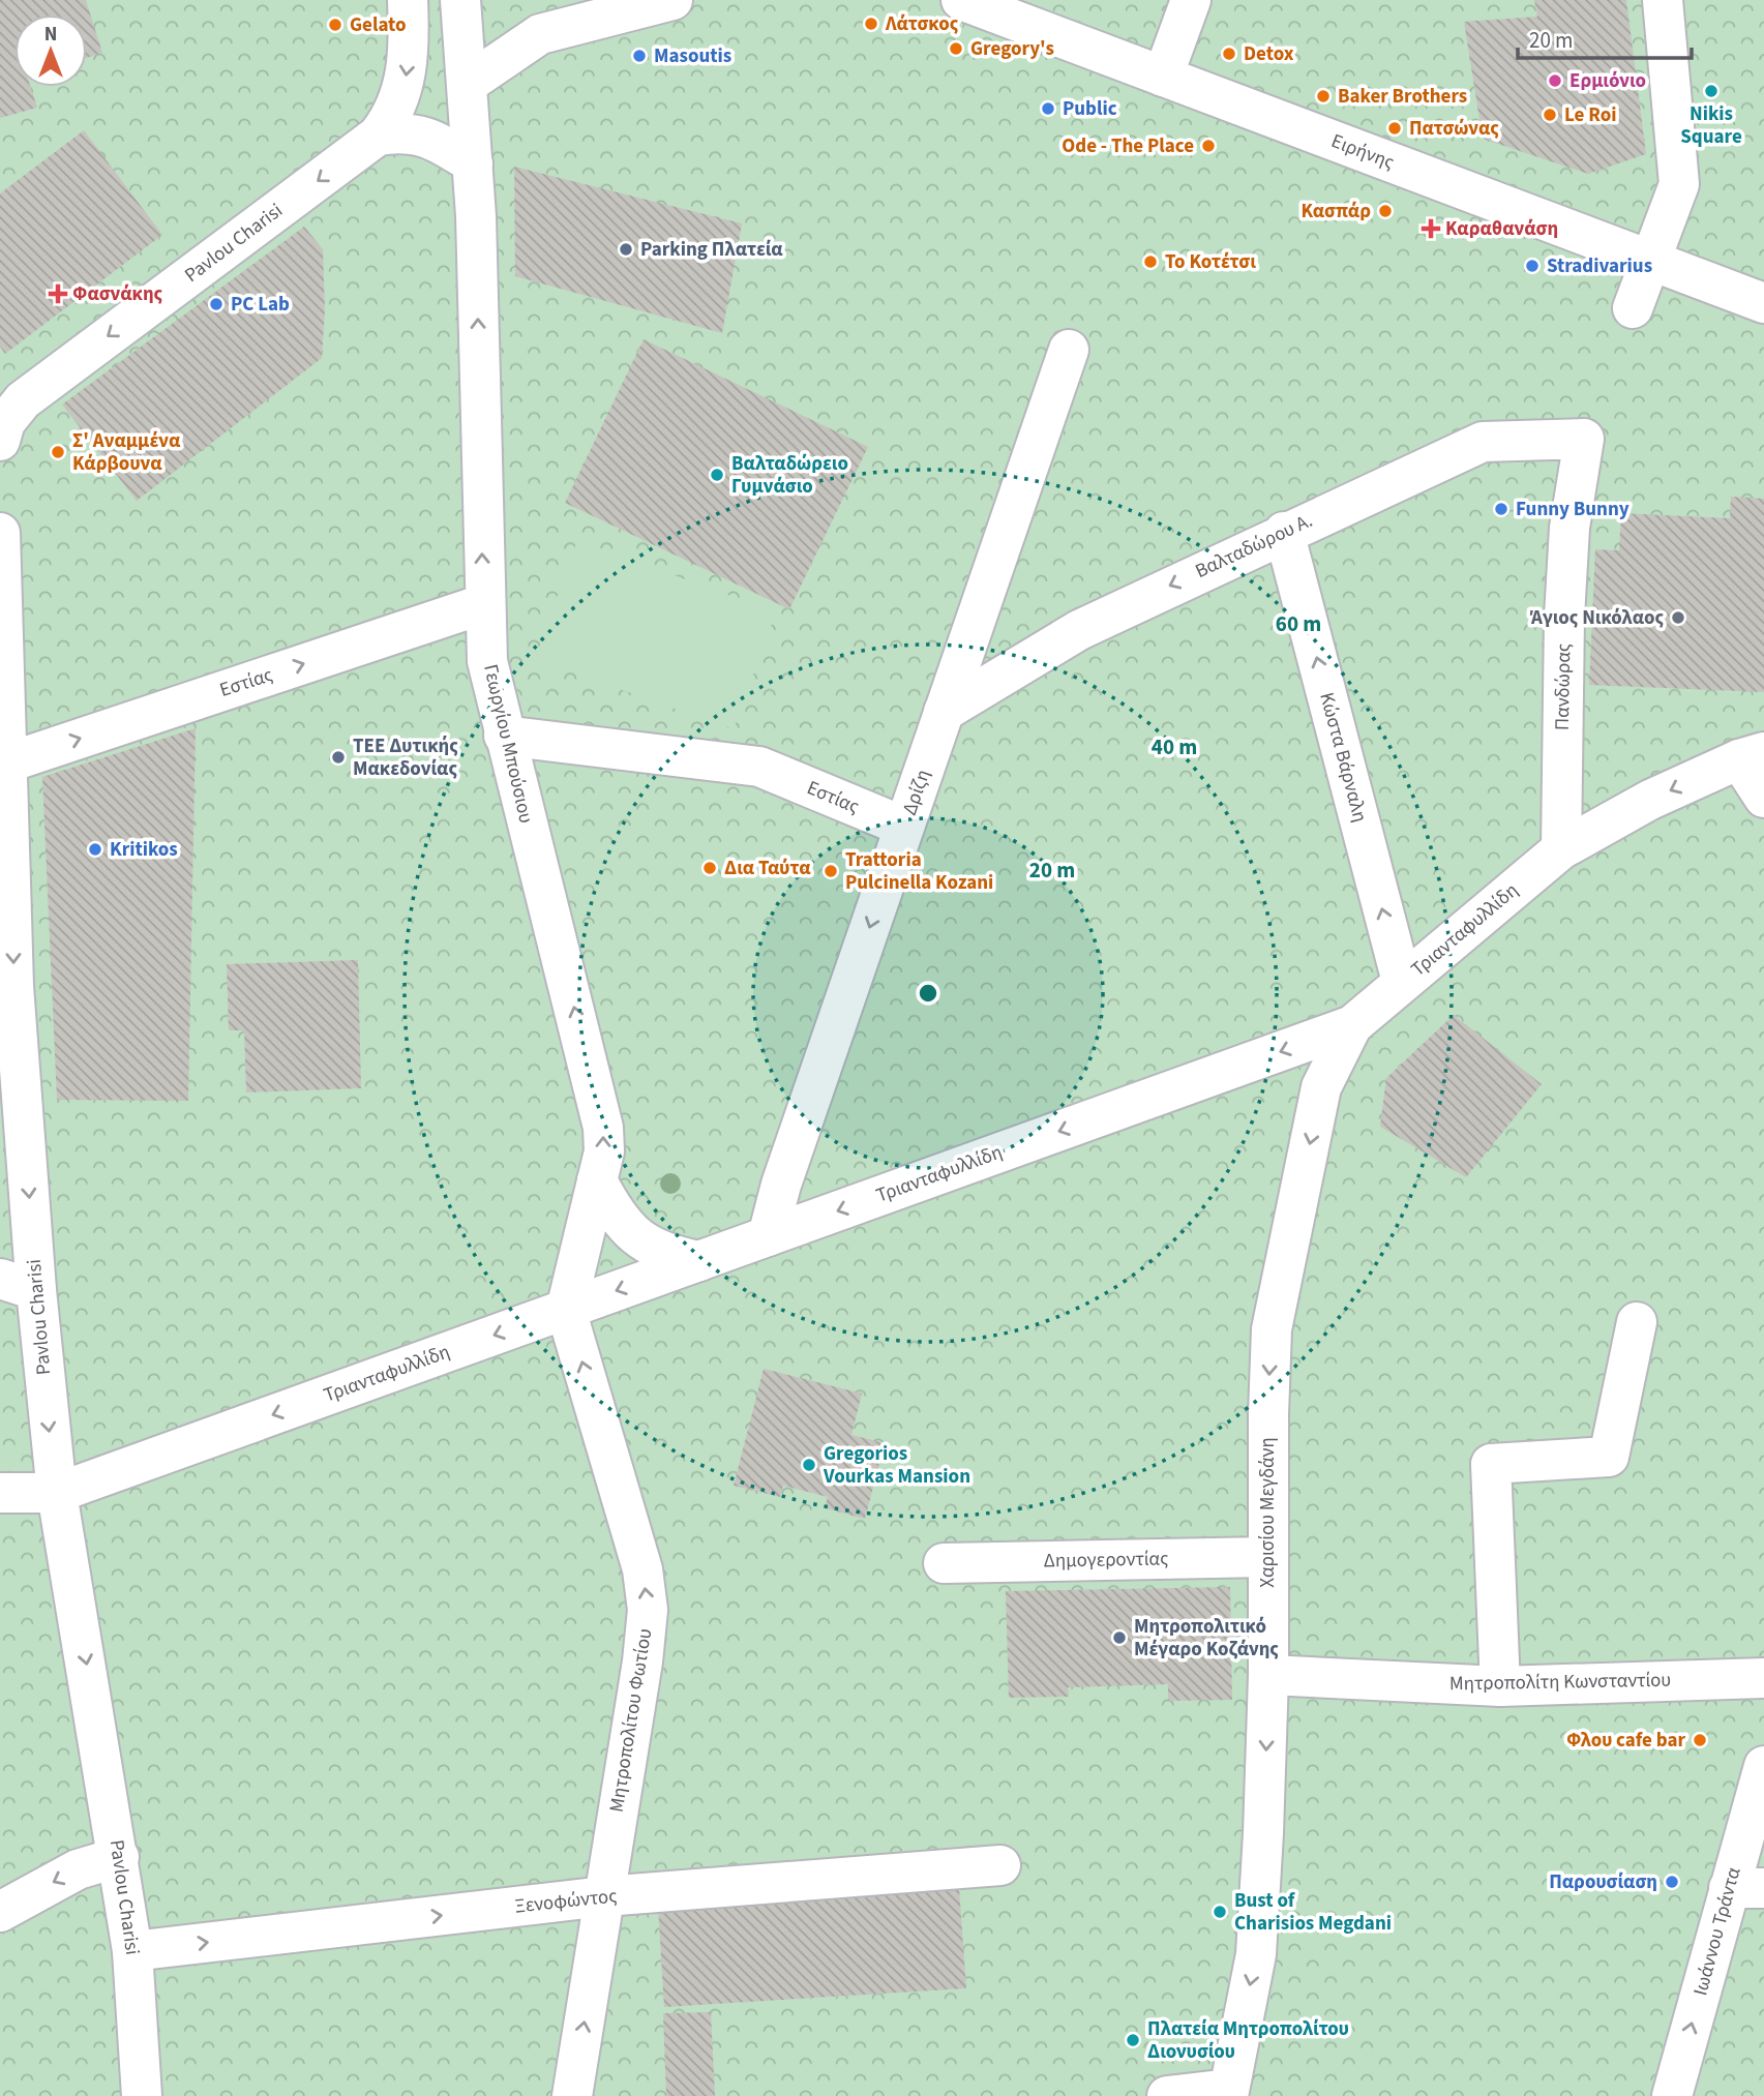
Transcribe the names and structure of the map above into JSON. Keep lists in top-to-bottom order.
{
  "streets": {
    "street": [
      "Ειρήνης",
      "Pavlou Charisi",
      "Βαλταδώρου Α.",
      "Εστίας",
      "Πανδώρας",
      "Γεωργίου Μπούσιου",
      "Κώστα Βάρναλη",
      "Δρίζη",
      "Τριανταφυλλίδη",
      "Χαρισίου Μεγδάνη",
      "Δημογεροντίας",
      "Μητροπολίτη Κωνσταντίου",
      "Μητροπολίτου Φωτίου",
      "Ξενοφώντος",
      "Ιωάννου Τράντα"
    ]
  },
  "crossings": [
    ["Pavlou Charisi", "Εστίας"],
    ["Pavlou Charisi", "Τριανταφυλλίδη"],
    ["Pavlou Charisi", "Ξενοφώντος"],
    ["Βαλταδώρου Α.", "Πανδώρας"],
    ["Βαλταδώρου Α.", "Κώστα Βάρναλη"],
    ["Βαλταδώρου Α.", "Δρίζη"],
    ["Εστίας", "Γεωργίου Μπούσιου"],
    ["Εστίας", "Δρίζη"],
    ["Πανδώρας", "Τριανταφυλλίδη"],
    ["Γεωργίου Μπούσιου", "Τριανταφυλλίδη"],
    ["Γεωργίου Μπούσιου", "Μητροπολίτου Φωτίου"],
    ["Κώστα Βάρναλη", "Τριανταφυλλίδη"],
    ["Δρίζη", "Τριανταφυλλίδη"],
    ["Τριανταφυλλίδη", "Χαρισίου Μεγδάνη"],
    ["Τριανταφυλλίδη", "Μητροπολίτου Φωτίου"],
    ["Χαρισίου Μεγδάνη", "Δημογεροντίας"],
    ["Χαρισίου Μεγδάνη", "Μητροπολίτη Κωνσταντίου"],
    ["Μητροπολίτου Φωτίου", "Ξενοφώντος"]
  ],
  "one_way": [
    "Pavlou Charisi",
    "Βαλταδώρου Α.",
    "Εστίας",
    "Γεωργίου Μπούσιου",
    "Κώστα Βάρναλη",
    "Δρίζη",
    "Τριανταφυλλίδη",
    "Χαρισίου Μεγδάνη",
    "Μητροπολίτου Φωτίου",
    "Ξενοφώντος",
    "Ιωάννου Τράντα"
  ],
  "places": {
    "other": [
      "Λάτσκος",
      "Gelato",
      "Gregory's",
      "Detox",
      "Masoutis",
      "Ερμιόνιο",
      "Nikis Square",
      "Baker Brothers",
      "Public",
      "Le Roi",
      "Πατσώνας",
      "Ode - The Place",
      "Κασπάρ",
      "Parking Πλατεία",
      "Το Κοτέτσι",
      "Stradivarius",
      "PC Lab",
      "Σ' Αναμμένα Κάρβουνα",
      "Βαλταδώρειο Γυμνάσιο",
      "Funny Bunny",
      "Άγιος Νικόλαος",
      "ΤΕΕ Δυτικής Μακεδονίας",
      "Kritikos",
      "Δια Ταύτα",
      "Trattoria Pulcinella Kozani",
      "Gregorios Vourkas Mansion",
      "Μητροπολιτικό Μέγαρο Κοζάνης",
      "Φλου cafe bar",
      "Παρουσίαση",
      "Bust of Charisios Megdani",
      "Πλατεία Μητροπολίτου Διονυσίου"
    ],
    "health": ["Καραθανάση", "Φασνάκης"]
  },
  "scale_bar": "20 m",
  "north": "top",
  "rings": ["60 m", "40 m", "20 m"]
}
